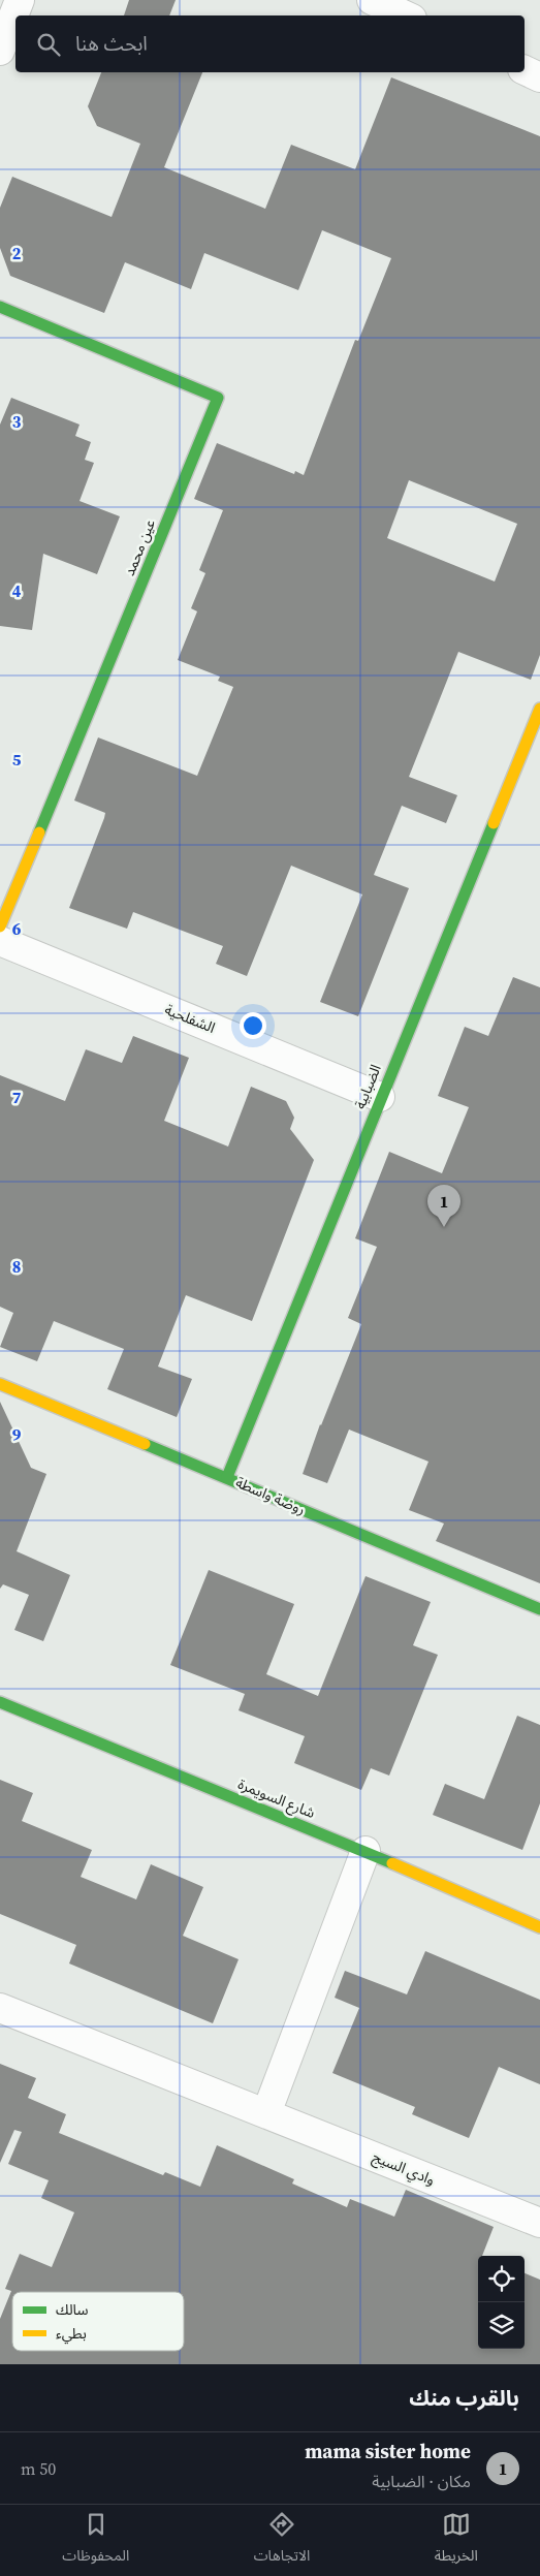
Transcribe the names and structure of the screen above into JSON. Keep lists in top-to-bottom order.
{
  "streets": {
    "street": [
      "عين محمد",
      "الشفلحية",
      "الضبابية",
      "روضة واسطة",
      "شارع السويمرة",
      "وادي السيج"
    ]
  },
  "crossings": [
    ["الشفلحية", "الضبابية"],
    ["الضبابية", "روضة واسطة"]
  ],
  "legend": ["سالك", "بطيء"],
  "page": {
    "search": "ابحث هنا",
    "pins": "1",
    "heading": "بالقرب منك",
    "list": [
      {
        "mark": "1",
        "name": "mama sister home",
        "note": "مكان · الضبابية",
        "value": "50 m"
      }
    ],
    "nav": ["الخريطة", "الاتجاهات", "المحفوظات"]
  },
  "grid": {
    "rows": [
      "2",
      "3",
      "4",
      "5",
      "6",
      "7",
      "8",
      "9"
    ]
  }
}
